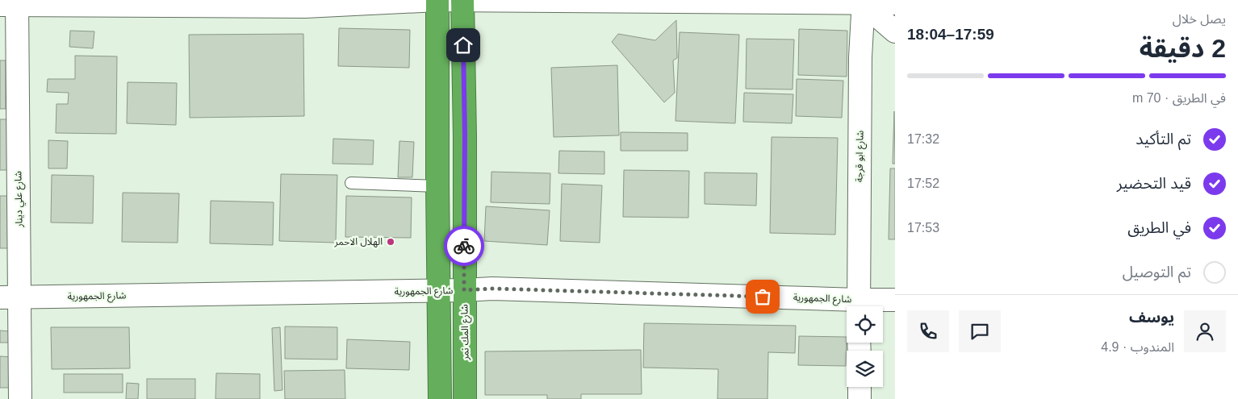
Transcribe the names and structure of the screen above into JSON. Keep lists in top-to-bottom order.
{
  "streets": {
    "highway": ["شارع المك نمر"],
    "street": ["شارع ابو قرجة", "شارع علي دينار", "شارع الجمهورية"]
  },
  "crossings": [
    ["شارع ابو قرجة", "شارع الجمهورية"],
    ["شارع علي دينار", "شارع الجمهورية"],
    ["شارع الجمهورية", "شارع المك نمر"]
  ],
  "places": ["الهلال الاحمر"],
  "page": {
    "heading": ["2 دقيقة", "يصل خلال", "17:59–18:04"],
    "panel": ["يوسف", "المندوب · 4.9"],
    "bar": "في الطريق · 70 m",
    "list": [
      ["تم التأكيد", "17:32"],
      ["قيد التحضير", "17:52"],
      ["في الطريق", "17:53"],
      "تم التوصيل"
    ]
  }
}
